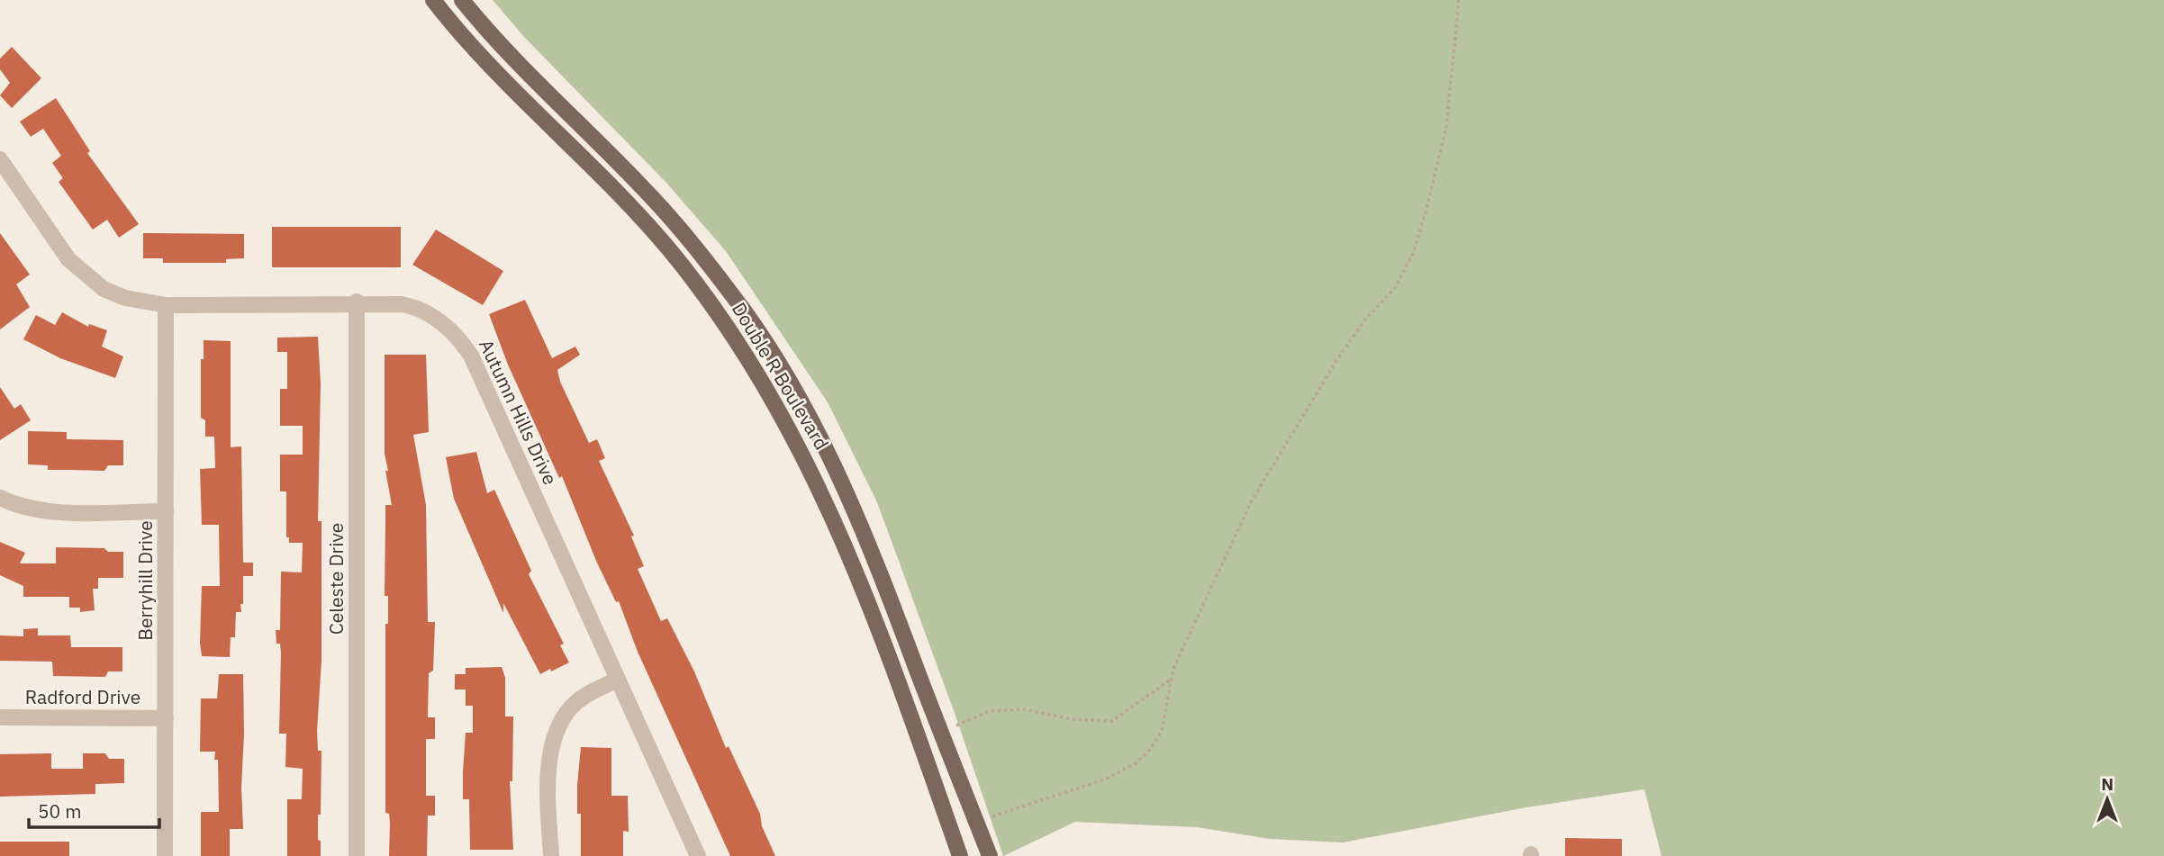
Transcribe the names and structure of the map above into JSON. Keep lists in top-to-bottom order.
{
  "streets": {
    "main road": ["Double R Boulevard"],
    "street": [
      "Autumn Hills Drive",
      "Celeste Drive",
      "Berryhill Drive",
      "Radford Drive"
    ]
  },
  "crossings": [
    ["Autumn Hills Drive", "Celeste Drive"],
    ["Autumn Hills Drive", "Berryhill Drive"],
    ["Berryhill Drive", "Radford Drive"]
  ],
  "scale_bar": "50 m",
  "north": "top"
}
